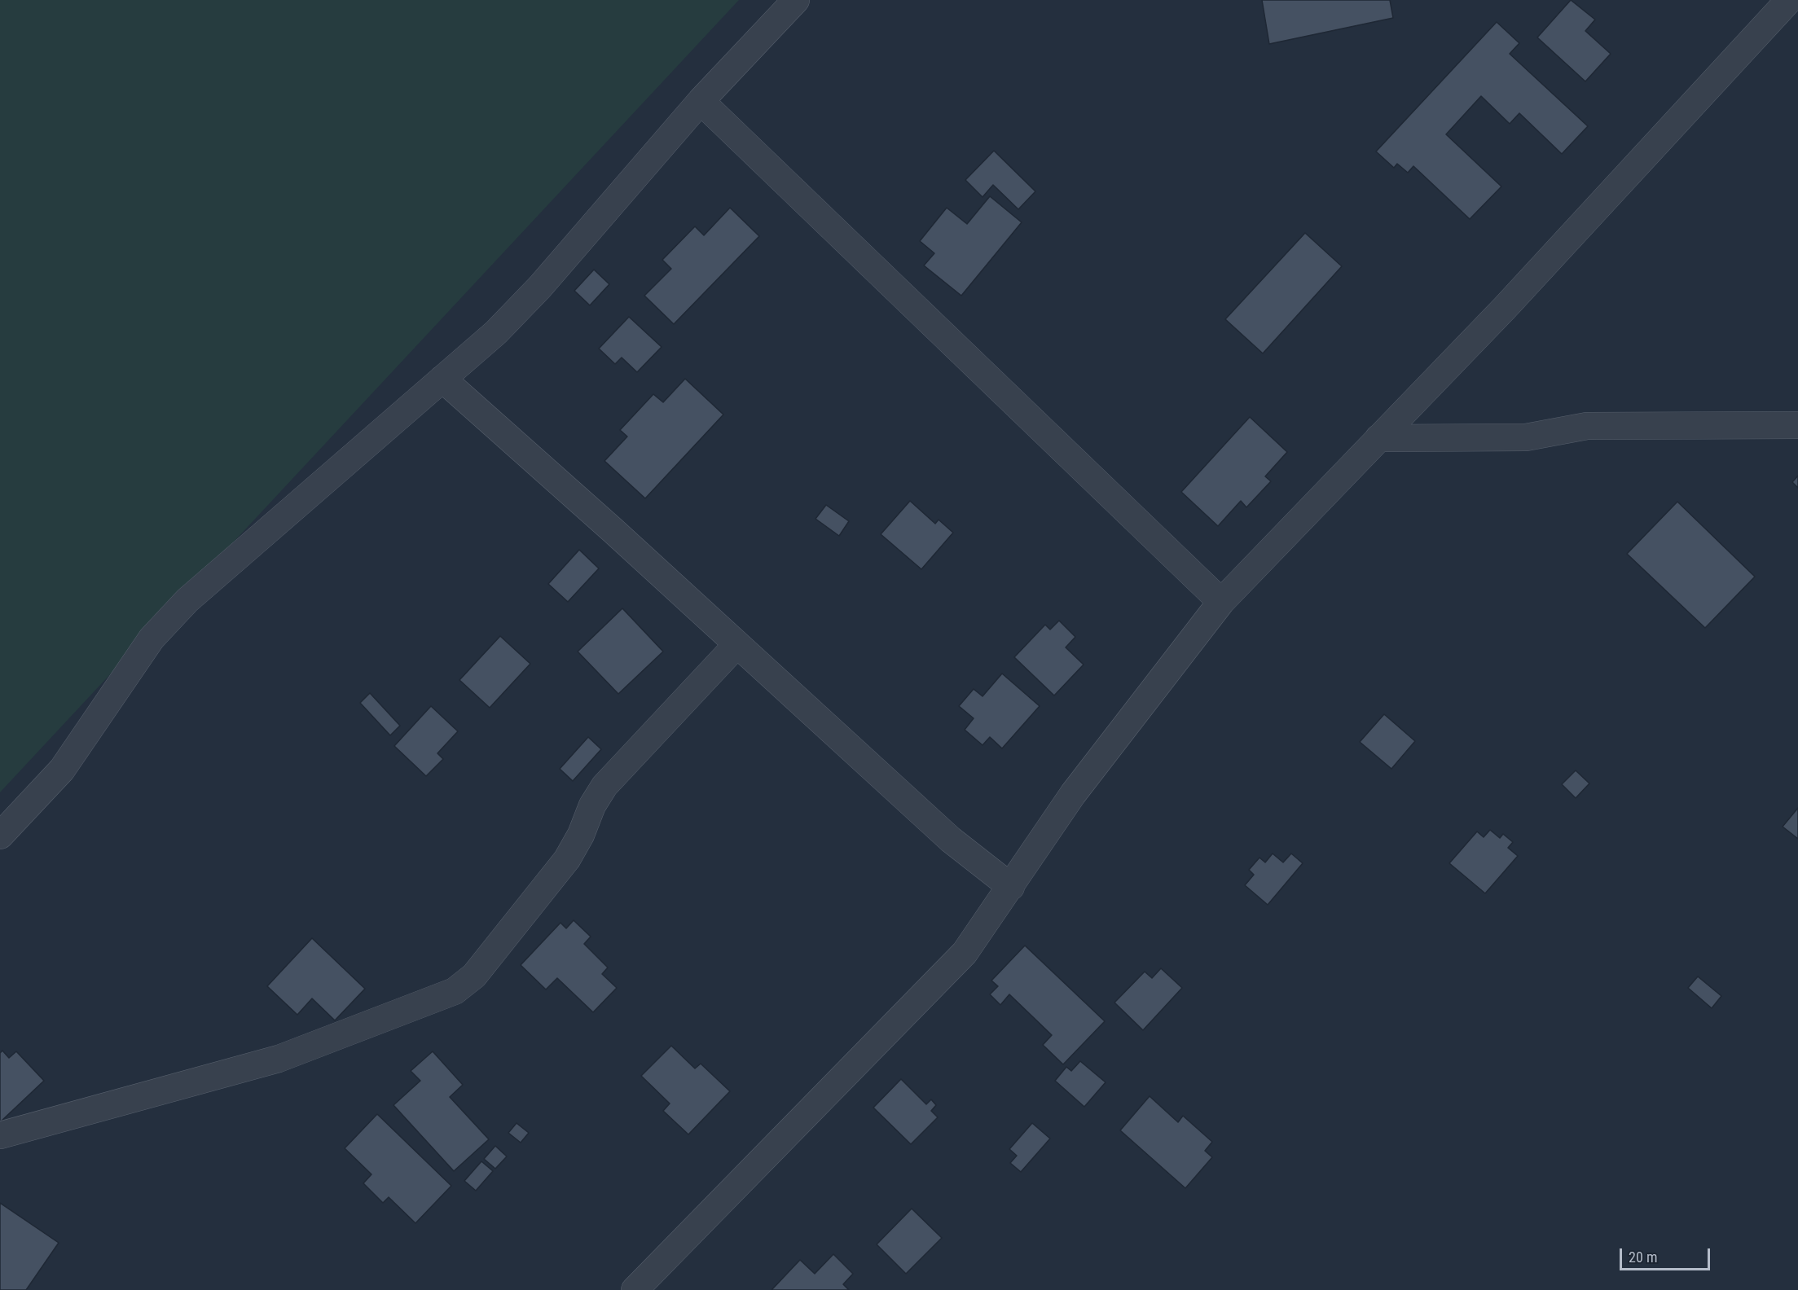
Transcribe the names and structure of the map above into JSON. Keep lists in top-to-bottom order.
{
  "scale_bar": "20 m"
}
